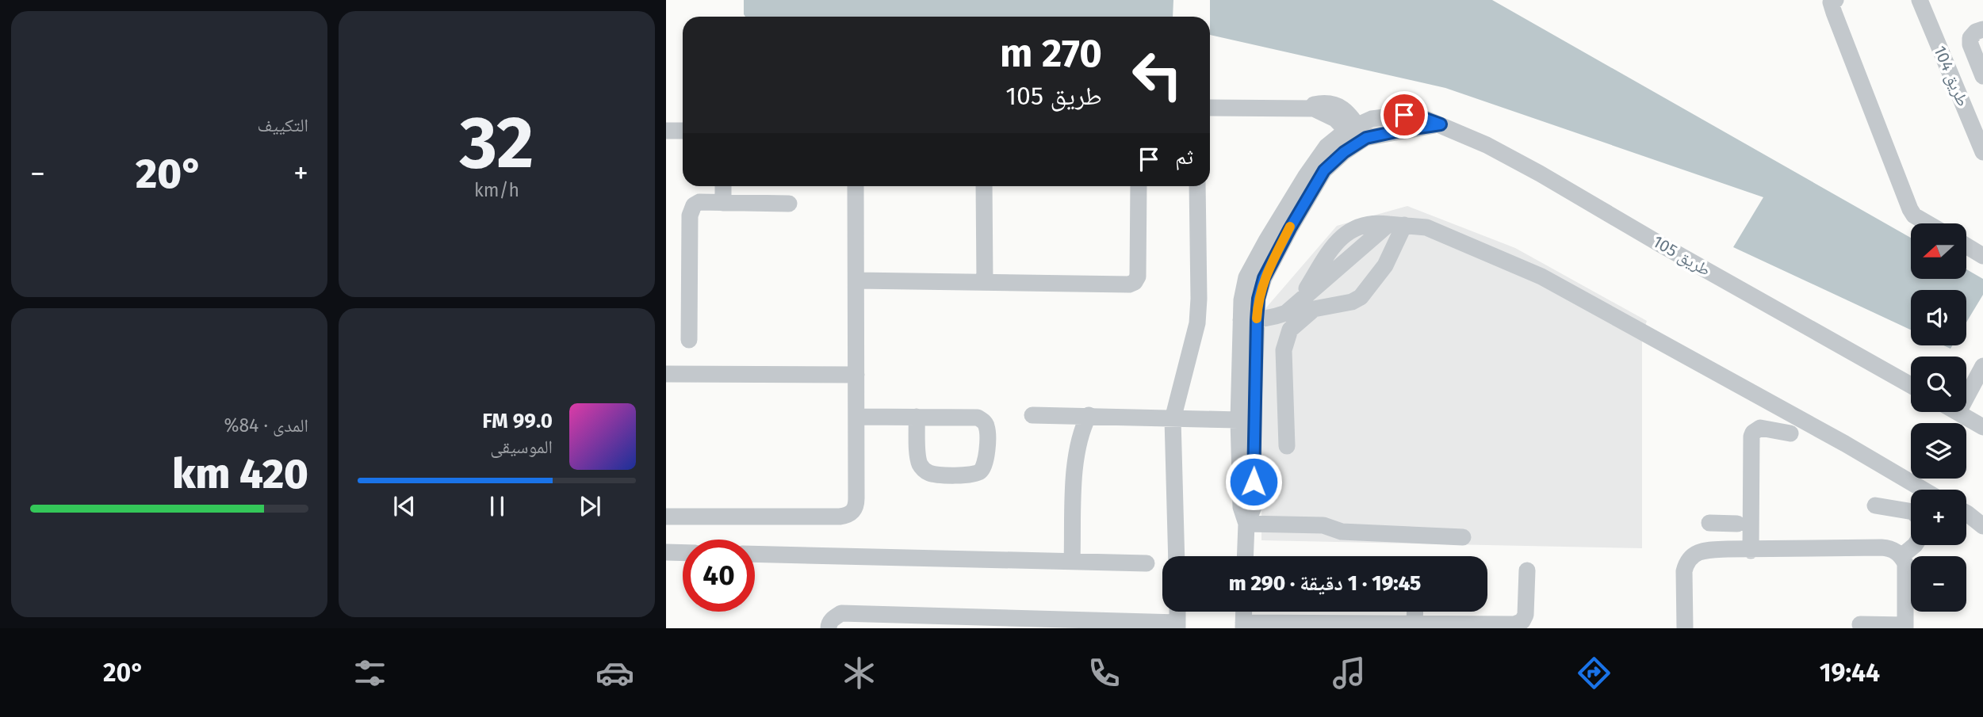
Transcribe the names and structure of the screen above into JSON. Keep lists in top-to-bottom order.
{
  "streets": {
    "street": ["طريق 104", "طريق 105"]
  },
  "north": "left",
  "page": {
    "tile": [
      ["32", "km/h"],
      "التكييف",
      ["المدى · 84%", "420 km"]
    ],
    "turn": ["270 m", "طريق 105"],
    "then": "ثم",
    "heat": ["−", "20°", "+"],
    "map_buttons": ["+", "−"],
    "song": ["99.0 FM", "الموسيقى"],
    "limit": "40",
    "trip": "19:45 · 1 دقيقة · 290 m",
    "tabs": ["19:44", "20°"]
  }
}
